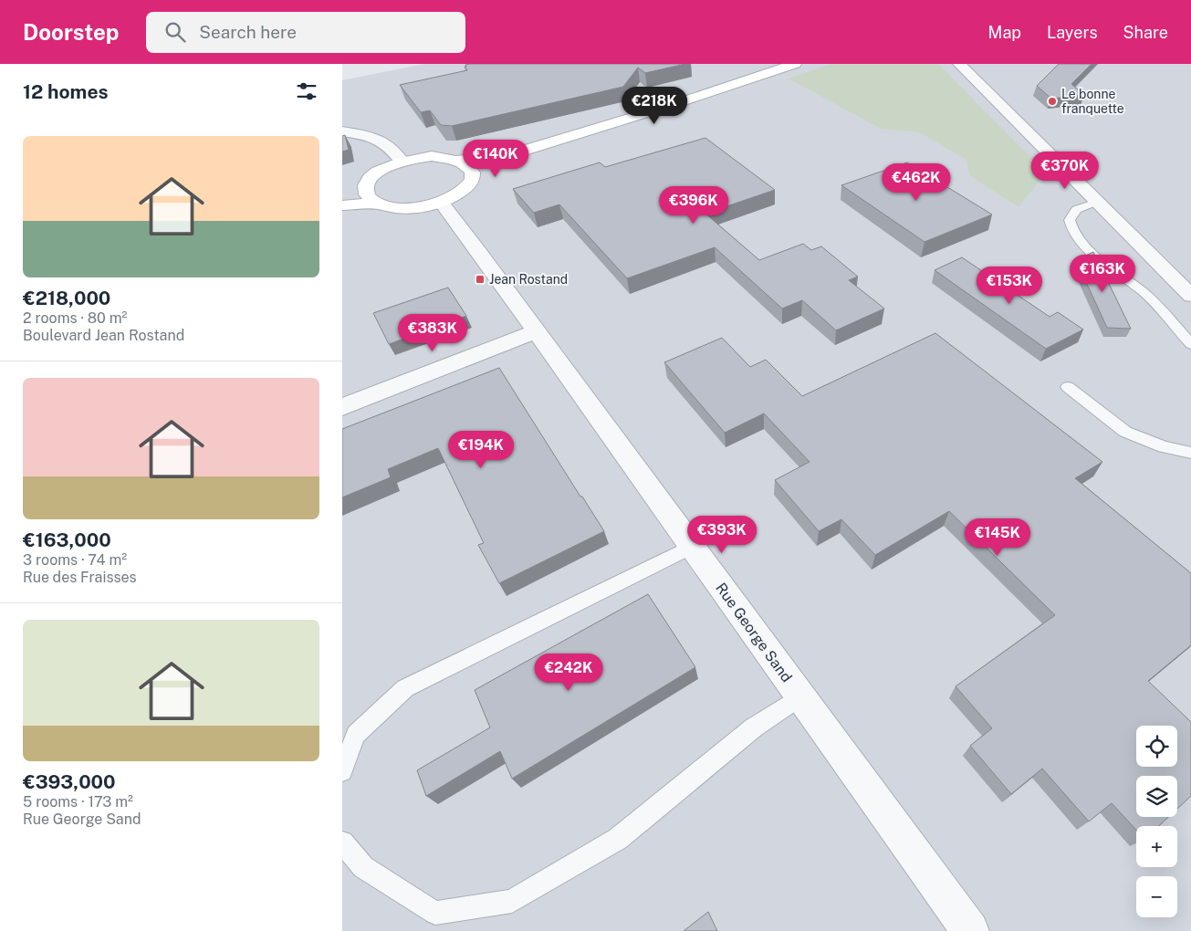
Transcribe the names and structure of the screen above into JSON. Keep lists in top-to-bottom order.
{
  "streets": {
    "street": ["Rue George Sand"]
  },
  "places": {
    "other": ["Le bonne franquette"],
    "transit": ["Jean Rostand"]
  },
  "page": {
    "header": "Doorstep",
    "search": "Search here",
    "nav": ["Map", "Layers", "Share"],
    "heading": "12 homes",
    "price": [
      "€218K",
      "€140K",
      "€370K",
      "€462K",
      "€396K",
      "€163K",
      "€153K",
      "€383K",
      "€194K",
      "€393K",
      "€145K",
      "€242K"
    ],
    "list": [
      {
        "name": "€218,000",
        "note": "2 rooms · 80 m² · Boulevard Jean Rostand"
      },
      {
        "name": "€163,000",
        "note": "3 rooms · 74 m² · Rue des Fraisses"
      },
      {
        "name": "€393,000",
        "note": "5 rooms · 173 m² · Rue George Sand"
      }
    ],
    "map_buttons": ["+", "−"]
  }
}
